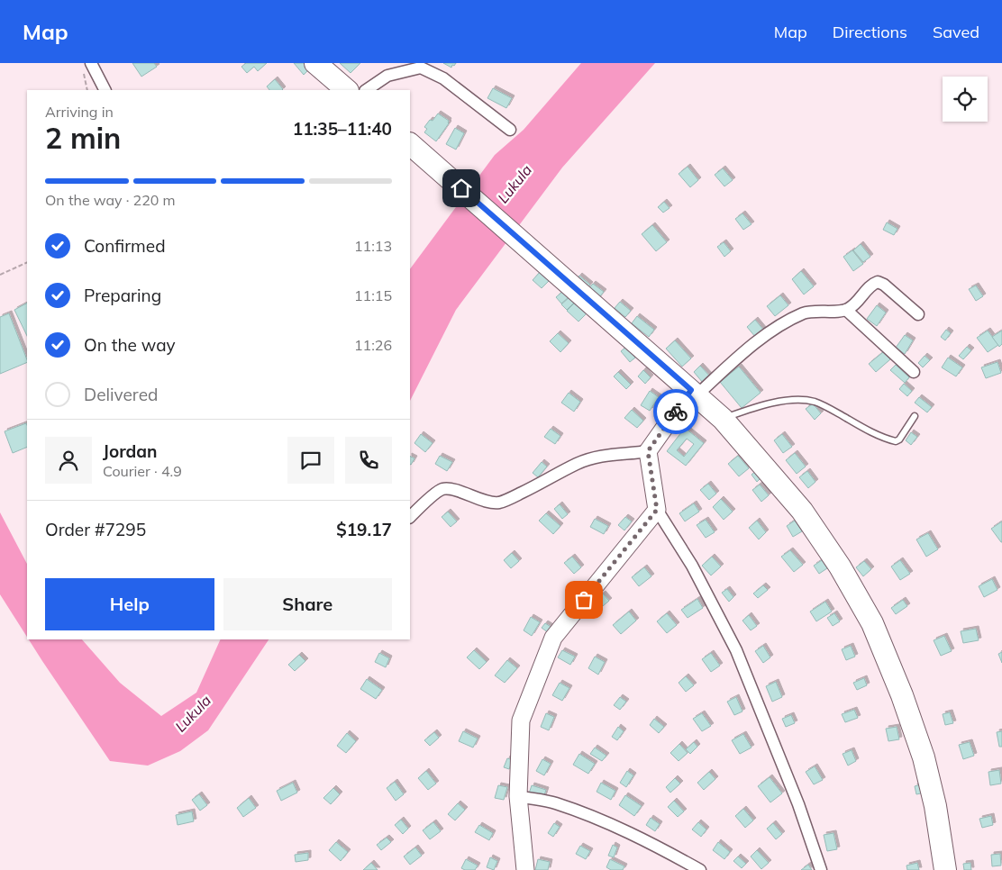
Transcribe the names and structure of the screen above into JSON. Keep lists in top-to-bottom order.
{
  "water": ["Lukula"],
  "page": {
    "header": "Map",
    "nav": ["Map", "Directions", "Saved"],
    "heading": ["2 min", "Arriving in", "11:35–11:40"],
    "panel": [
      "Jordan",
      "Courier · 4.9",
      "Order #7295",
      "$19.17"
    ],
    "bar": "On the way · 220 m",
    "list": [
      ["Confirmed", "11:13"],
      ["Preparing", "11:15"],
      ["On the way", "11:26"],
      "Delivered"
    ],
    "buttons": ["Help", "Share"]
  }
}
